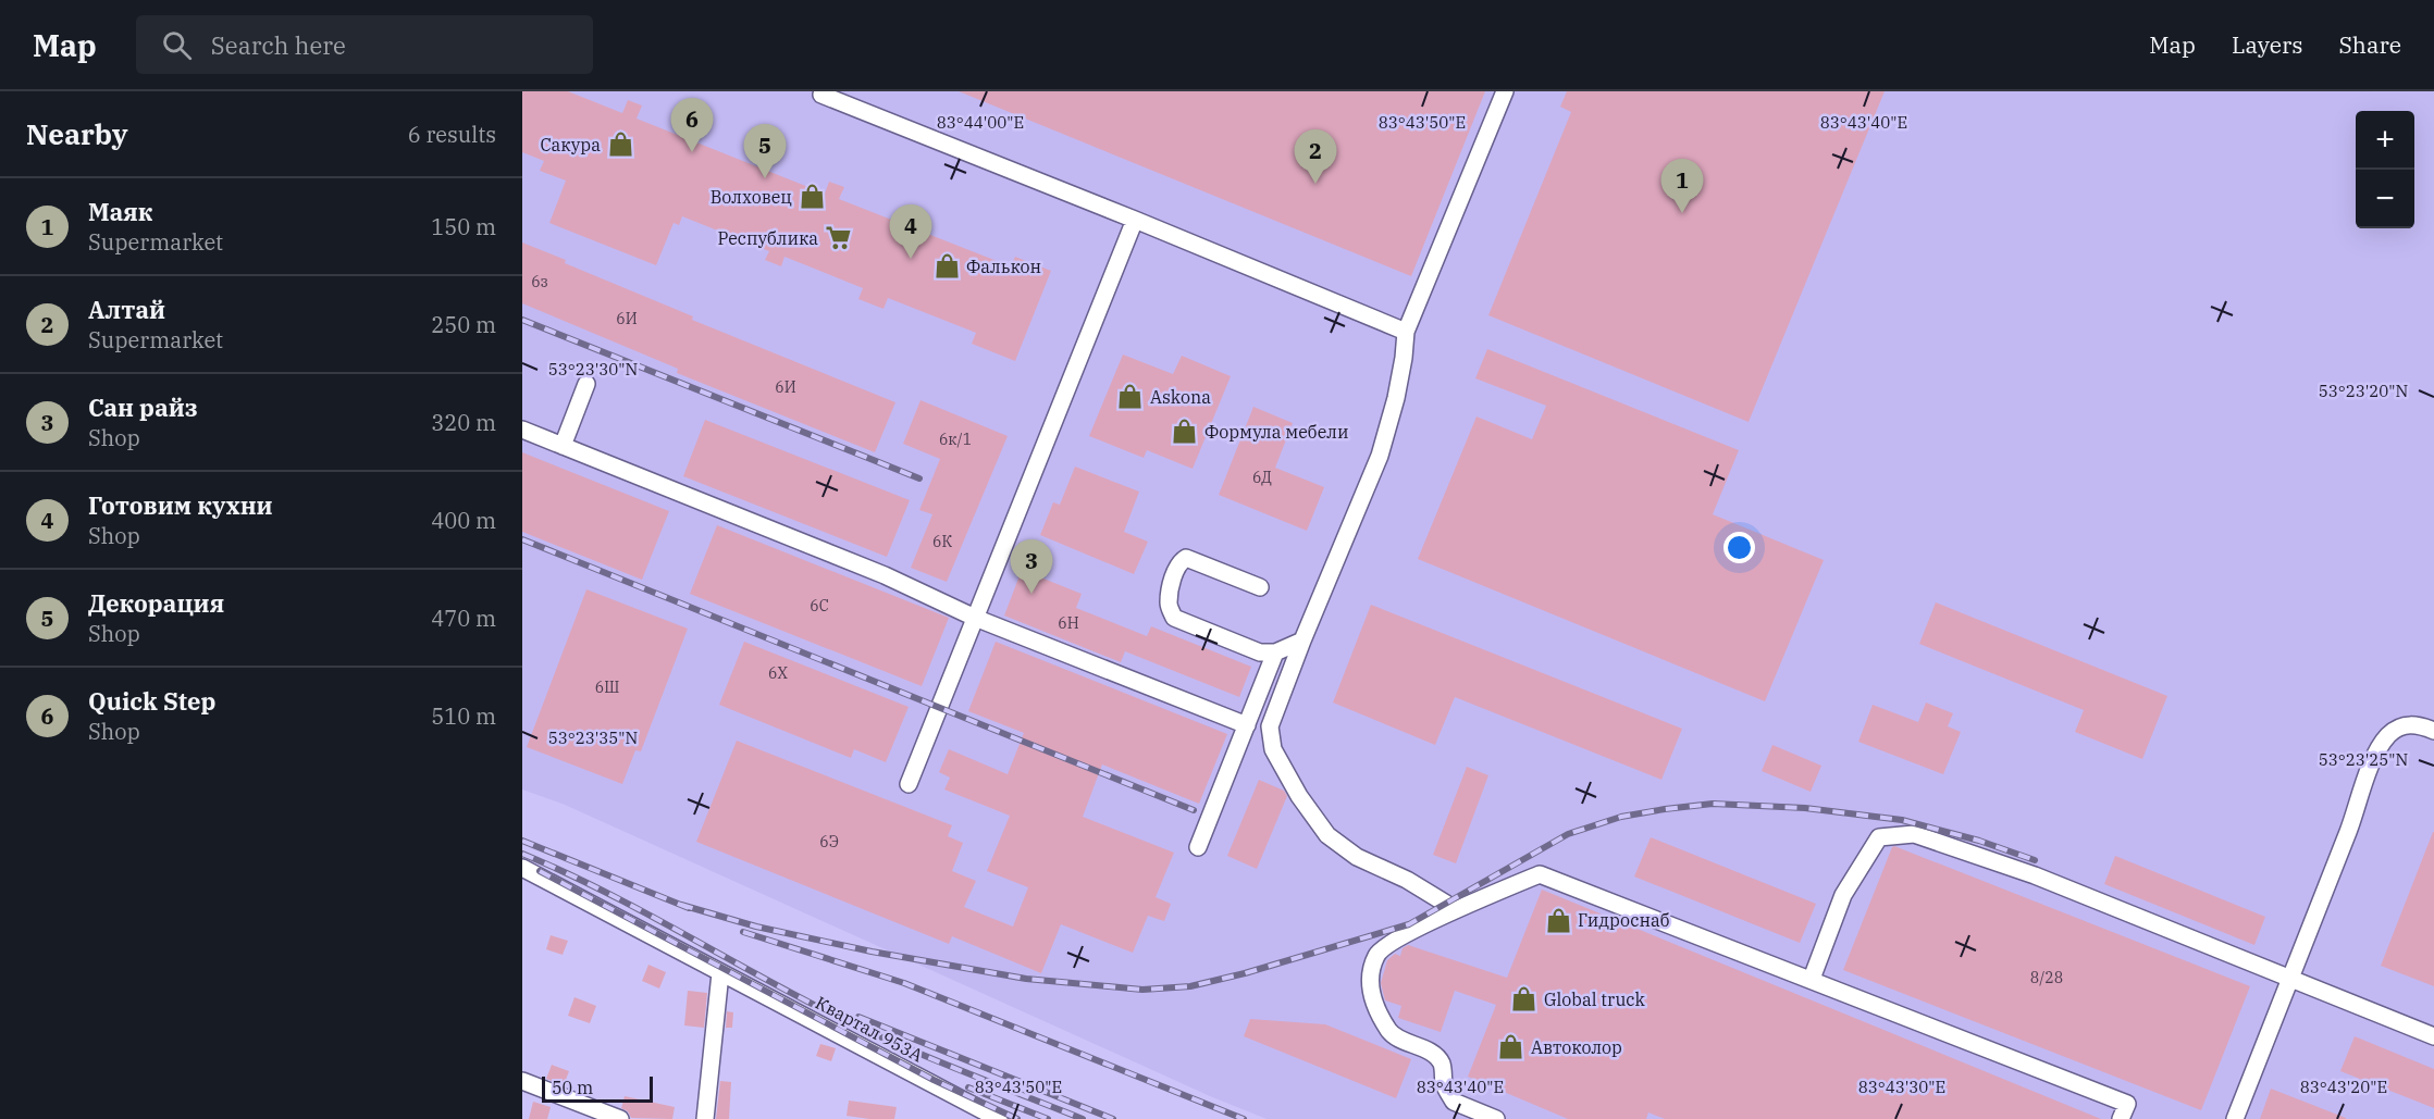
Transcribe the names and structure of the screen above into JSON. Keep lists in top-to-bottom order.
{
  "streets": {
    "street": ["Квартал 953А"]
  },
  "places": {
    "shop": [
      "Сакура",
      "Волховец",
      "Фалькон",
      "Askona",
      "Формула мебели",
      "Гидроснаб",
      "Global truck",
      "Автоколор"
    ],
    "supermarket": ["Республика"]
  },
  "house_numbers": [
    "6з",
    "6И",
    "6И",
    "6к/1",
    "6Д",
    "6К",
    "6С",
    "6Н",
    "6Х",
    "6Ш",
    "6Э",
    "8/28"
  ],
  "scale_bar": "50 m",
  "page": {
    "header": "Map",
    "search": "Search here",
    "nav": ["Map", "Layers", "Share"],
    "heading": ["Nearby", "6 results"],
    "pins": [
      "6",
      "5",
      "2",
      "1",
      "4",
      "3"
    ],
    "map_buttons": ["+", "−"],
    "list": [
      {
        "mark": "1",
        "name": "Маяк",
        "note": "Supermarket",
        "value": "150 m"
      },
      {
        "mark": "2",
        "name": "Алтай",
        "note": "Supermarket",
        "value": "250 m"
      },
      {
        "mark": "3",
        "name": "Сан райз",
        "note": "Shop",
        "value": "320 m"
      },
      {
        "mark": "4",
        "name": "Готовим кухни",
        "note": "Shop",
        "value": "400 m"
      },
      {
        "mark": "5",
        "name": "Декорация",
        "note": "Shop",
        "value": "470 m"
      },
      {
        "mark": "6",
        "name": "Quick Step",
        "note": "Shop",
        "value": "510 m"
      }
    ],
    "scale": "50 m"
  },
  "coordinates": [
    "83°43'50\"E",
    "83°44'00\"E",
    "83°43'40\"E",
    "53°23'30\"N",
    "53°23'20\"N",
    "53°23'35\"N",
    "53°23'25\"N",
    "83°43'30\"E",
    "83°43'20\"E"
  ]
}
